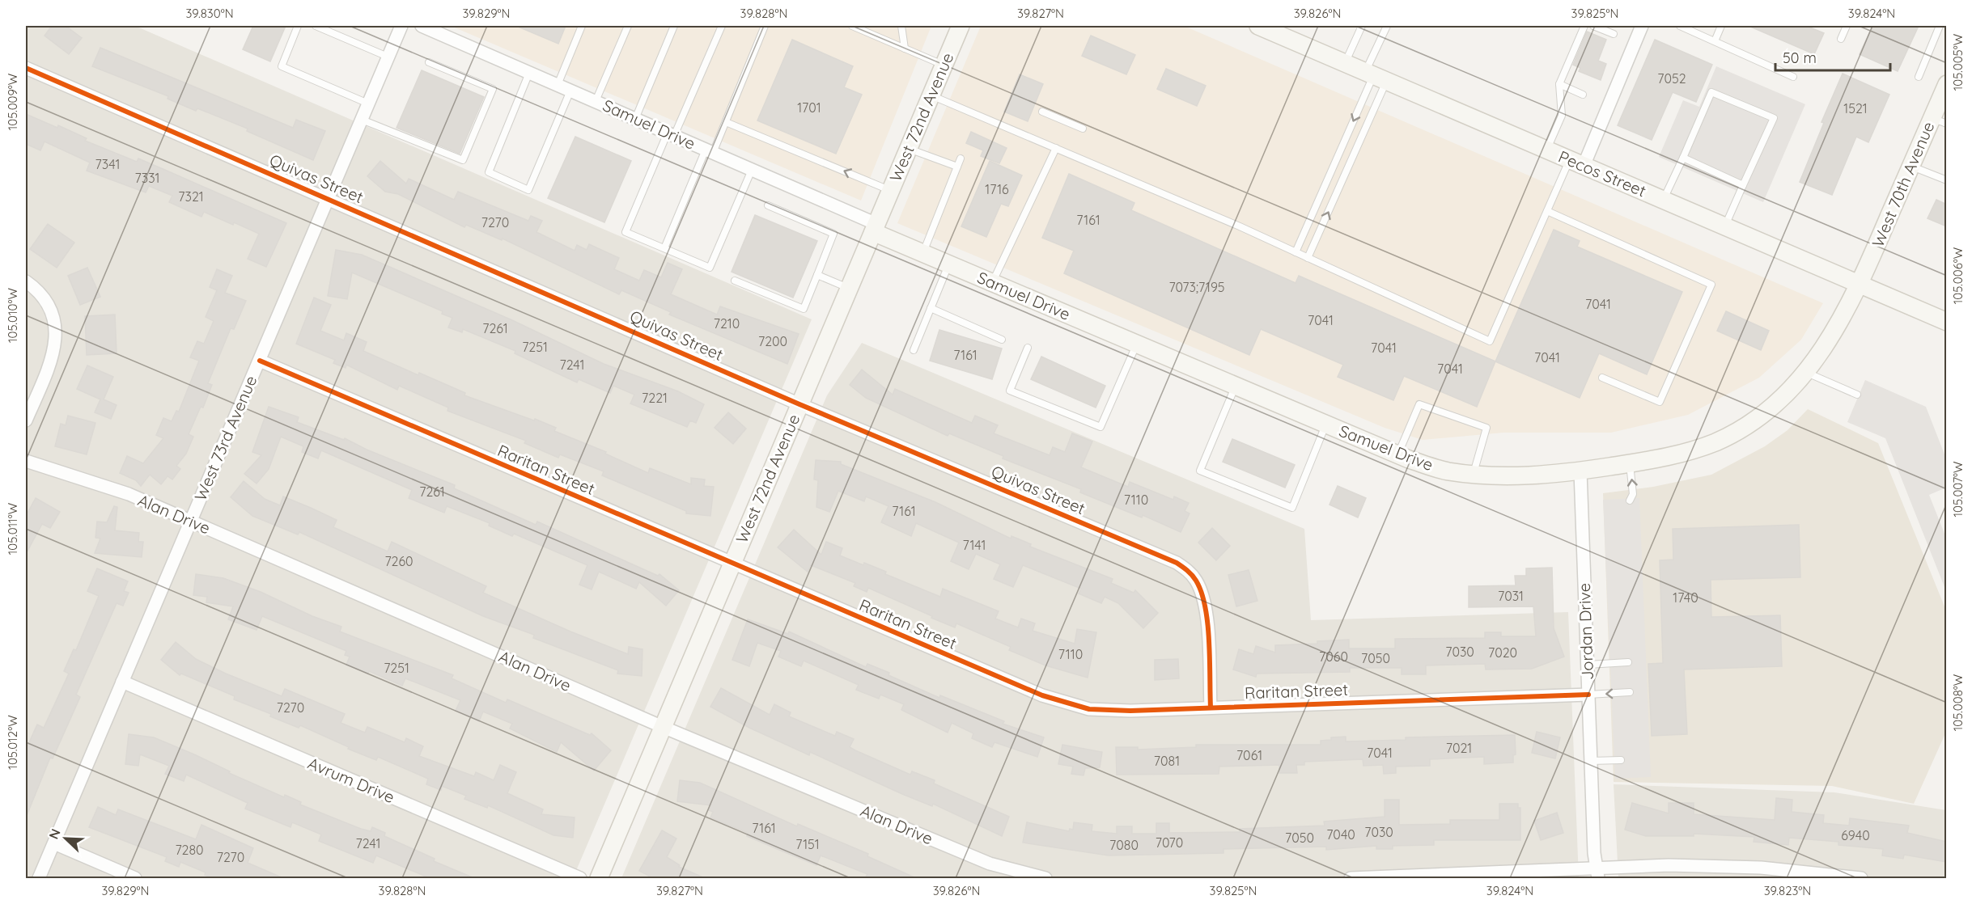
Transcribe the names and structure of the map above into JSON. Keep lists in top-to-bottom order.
{
  "streets": {
    "main road": [
      "West 72nd Avenue",
      "Samuel Drive",
      "Pecos Street",
      "West 70th Avenue"
    ],
    "street": [
      "Quivas Street",
      "West 73rd Avenue",
      "Raritan Street",
      "Alan Drive",
      "Jordan Drive",
      "Avrum Drive"
    ]
  },
  "crossings": [
    ["West 72nd Avenue", "Samuel Drive"],
    ["West 72nd Avenue", "Quivas Street"],
    ["West 72nd Avenue", "Raritan Street"],
    ["West 72nd Avenue", "Alan Drive"],
    ["Samuel Drive", "Pecos Street"],
    ["Samuel Drive", "West 70th Avenue"],
    ["Samuel Drive", "Jordan Drive"],
    ["Pecos Street", "West 70th Avenue"],
    ["Quivas Street", "West 73rd Avenue"],
    ["Quivas Street", "Raritan Street"],
    ["West 73rd Avenue", "Raritan Street"],
    ["West 73rd Avenue", "Alan Drive"],
    ["West 73rd Avenue", "Avrum Drive"],
    ["Raritan Street", "Jordan Drive"]
  ],
  "house_numbers": [
    "7052",
    "1701",
    "1521",
    "7341",
    "7331",
    "1716",
    "7321",
    "7161",
    "7270",
    "7073;7195",
    "7041",
    "7041",
    "7210",
    "7261",
    "7200",
    "7251",
    "7041",
    "7161",
    "7041",
    "7241",
    "7041",
    "7221",
    "7261",
    "7110",
    "7161",
    "7141",
    "7260",
    "7031",
    "1740",
    "7030",
    "7020",
    "7110",
    "7060",
    "7050",
    "7251",
    "7270",
    "7021",
    "7041",
    "7061",
    "7081",
    "7161",
    "7030",
    "7040",
    "6940",
    "7050",
    "7070",
    "7241",
    "7151",
    "7080",
    "7280",
    "7270"
  ],
  "scale_bar": "50 m",
  "north": "top left",
  "coordinates": [
    "39.830°N",
    "39.829°N",
    "39.828°N",
    "39.827°N",
    "39.826°N",
    "39.825°N",
    "39.824°N",
    "105.005°W",
    "105.009°W",
    "105.006°W",
    "105.010°W",
    "105.007°W",
    "105.011°W",
    "105.008°W",
    "105.012°W",
    "39.823°N"
  ]
}
